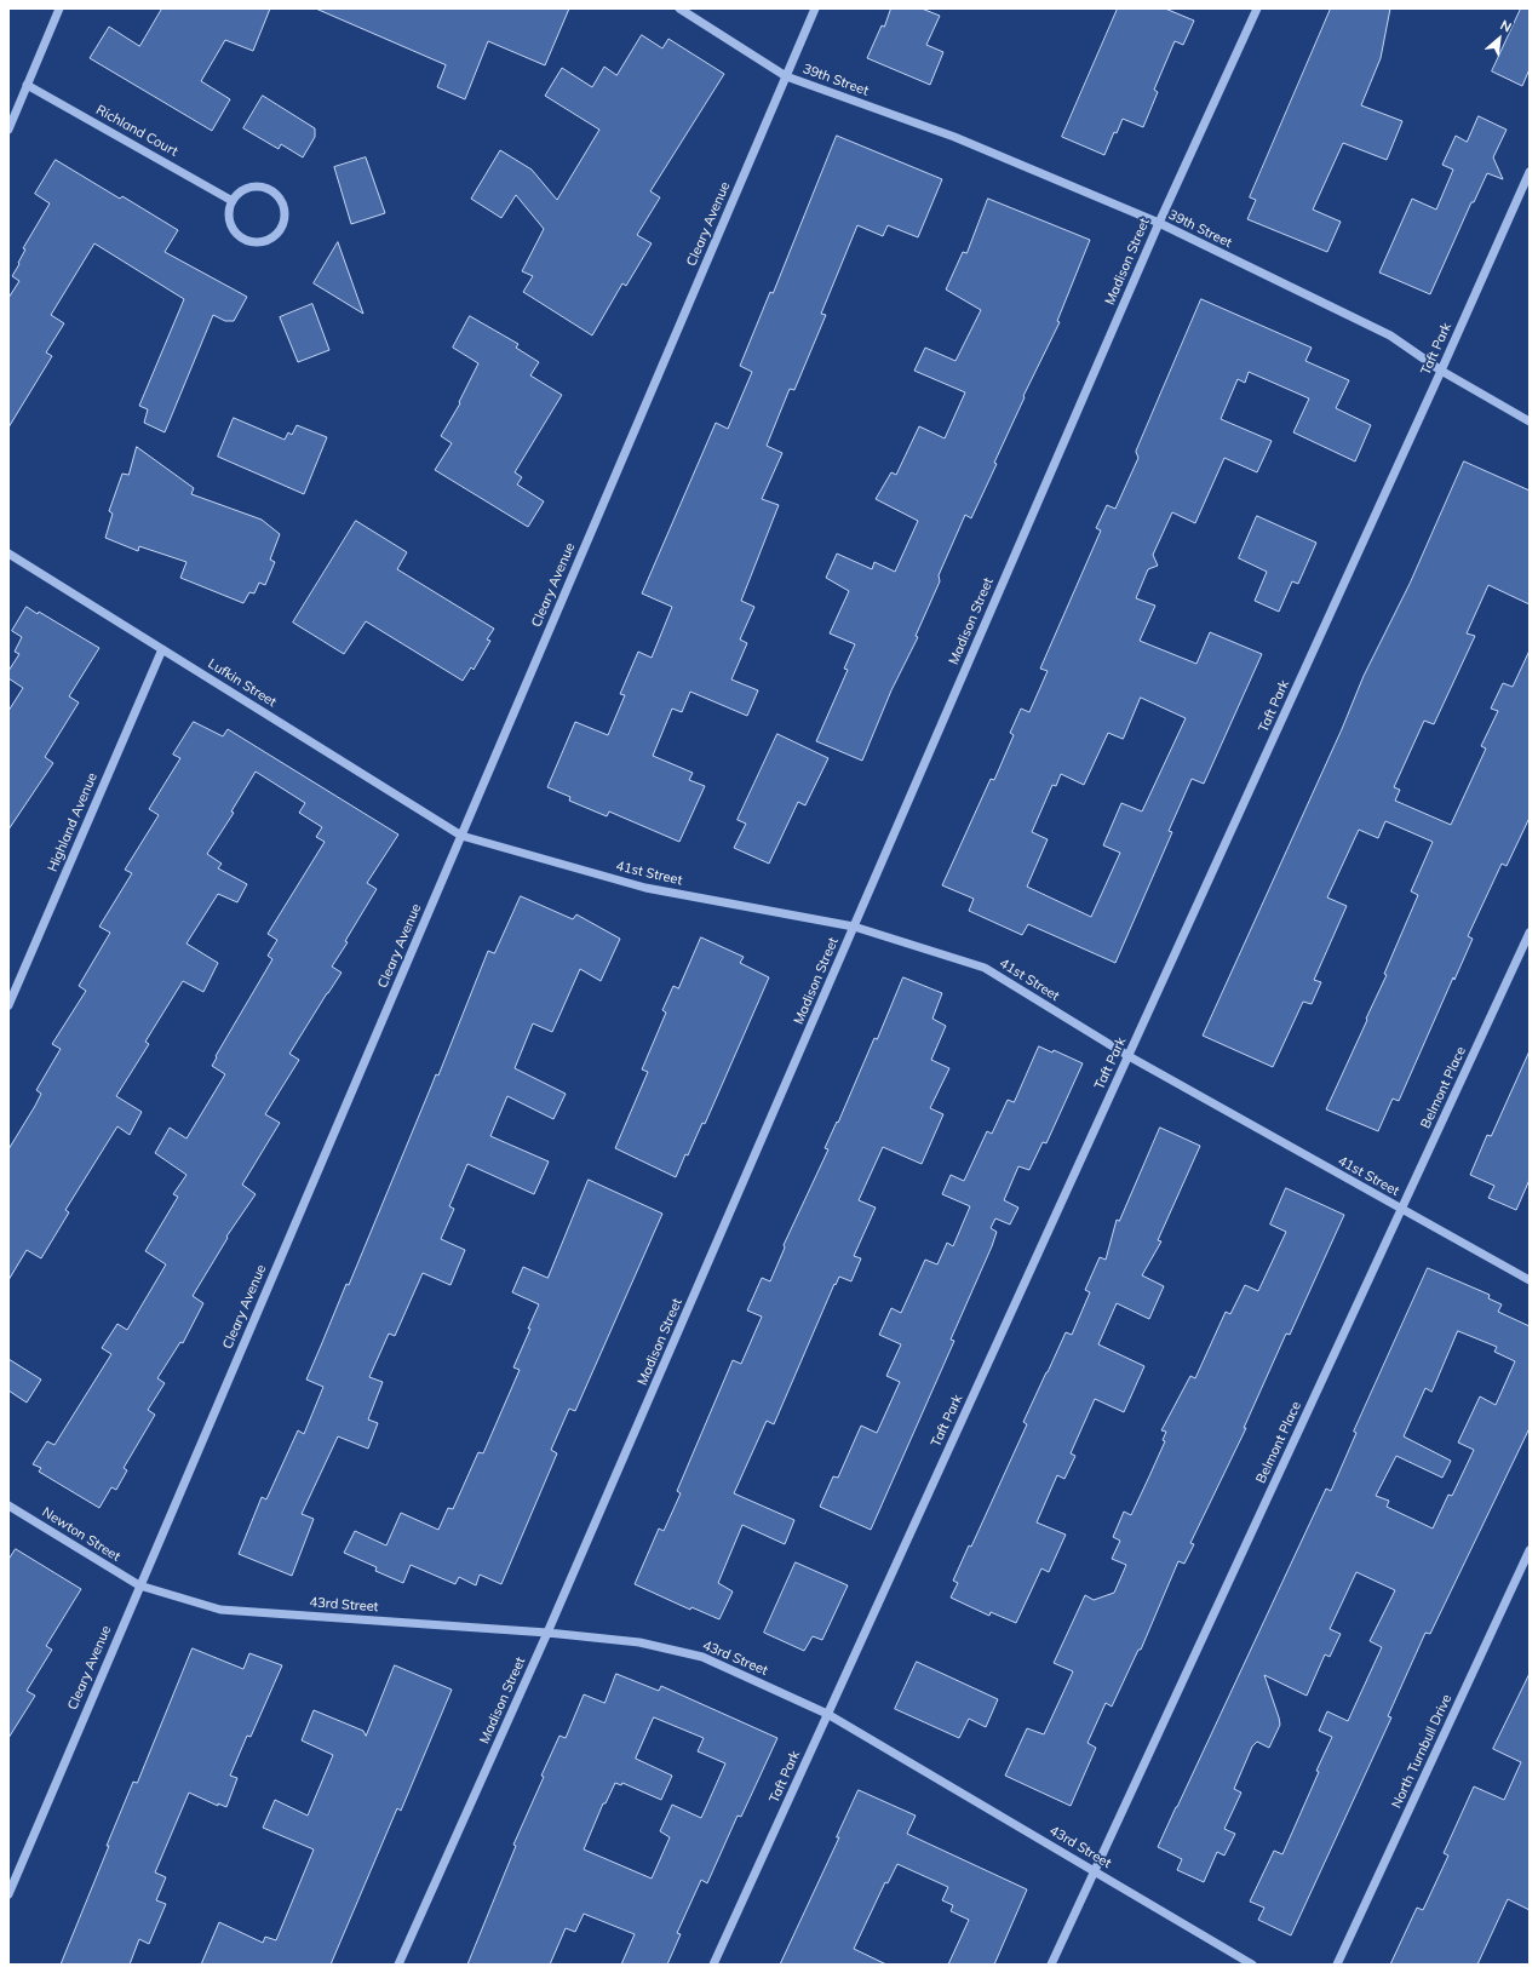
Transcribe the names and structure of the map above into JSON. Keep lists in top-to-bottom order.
{
  "streets": {
    "street": [
      "39th Street",
      "Richland Court",
      "Cleary Avenue",
      "Madison Street",
      "Taft Park",
      "Lufkin Street",
      "Highland Avenue",
      "41st Street",
      "Belmont Place",
      "Newton Street",
      "43rd Street",
      "North Turnbull Drive"
    ]
  },
  "crossings": [
    ["39th Street", "Cleary Avenue"],
    ["39th Street", "Madison Street"],
    ["39th Street", "Taft Park"],
    ["Cleary Avenue", "Lufkin Street"],
    ["Cleary Avenue", "41st Street"],
    ["Cleary Avenue", "Newton Street"],
    ["Cleary Avenue", "43rd Street"],
    ["Madison Street", "41st Street"],
    ["Madison Street", "43rd Street"],
    ["Taft Park", "41st Street"],
    ["Taft Park", "43rd Street"],
    ["Lufkin Street", "Highland Avenue"],
    ["Lufkin Street", "41st Street"],
    ["41st Street", "Belmont Place"],
    ["Belmont Place", "43rd Street"],
    ["Newton Street", "43rd Street"]
  ],
  "north": "top right"
}
